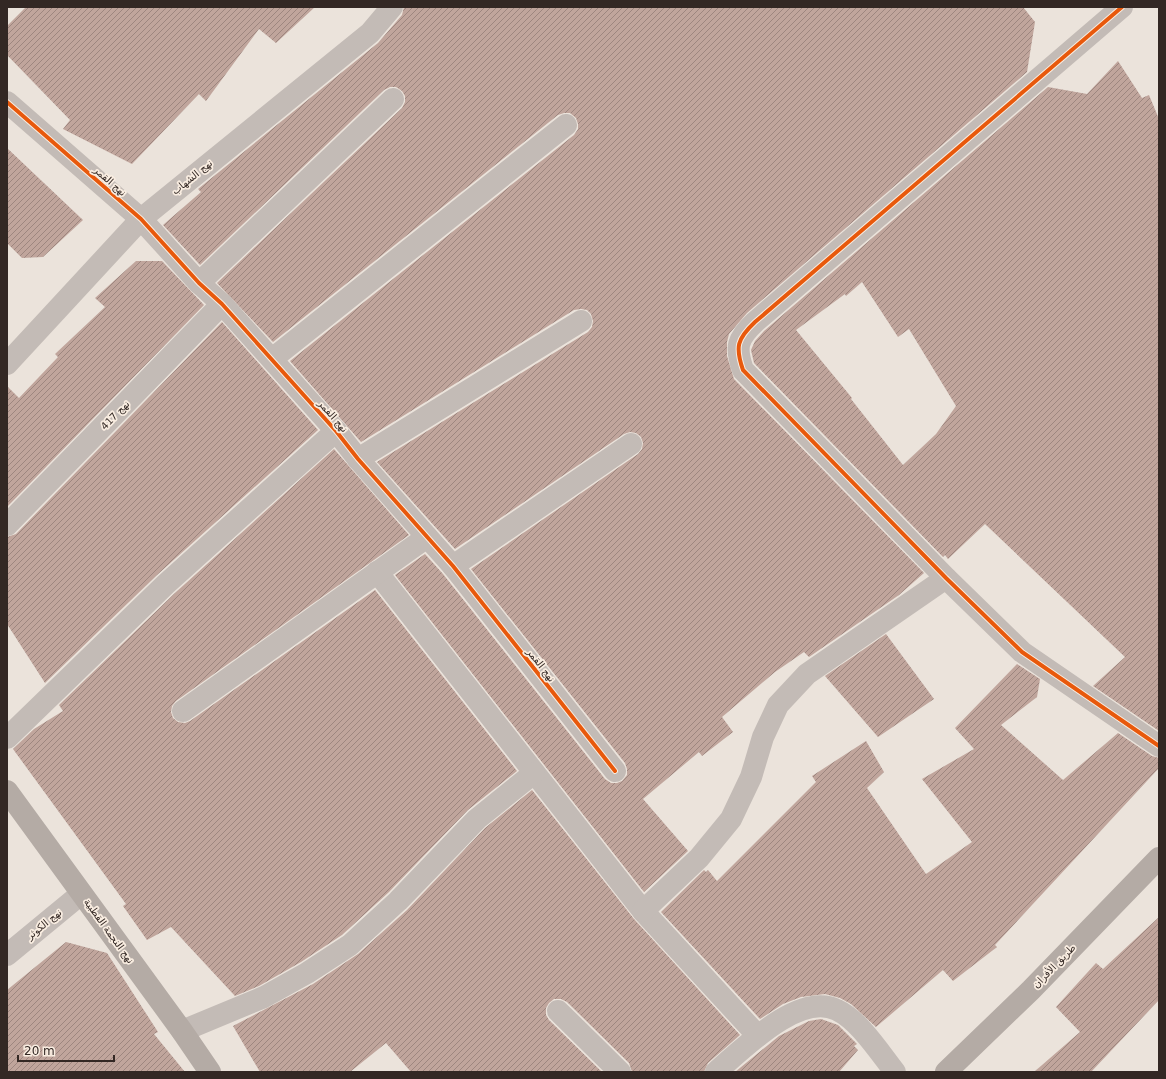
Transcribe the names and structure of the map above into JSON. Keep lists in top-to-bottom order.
{
  "streets": {
    "street": [
      "نهج الشهاب",
      "نهج القمر",
      "نهج 417",
      "نهج الكوثر",
      "نهج النجمة القطبية",
      "طريق الأفران"
    ]
  },
  "crossings": [
    ["نهج الشهاب", "نهج القمر"],
    ["نهج القمر", "نهج 417"],
    ["نهج الكوثر", "نهج النجمة القطبية"]
  ],
  "scale_bar": "20 m"
}
